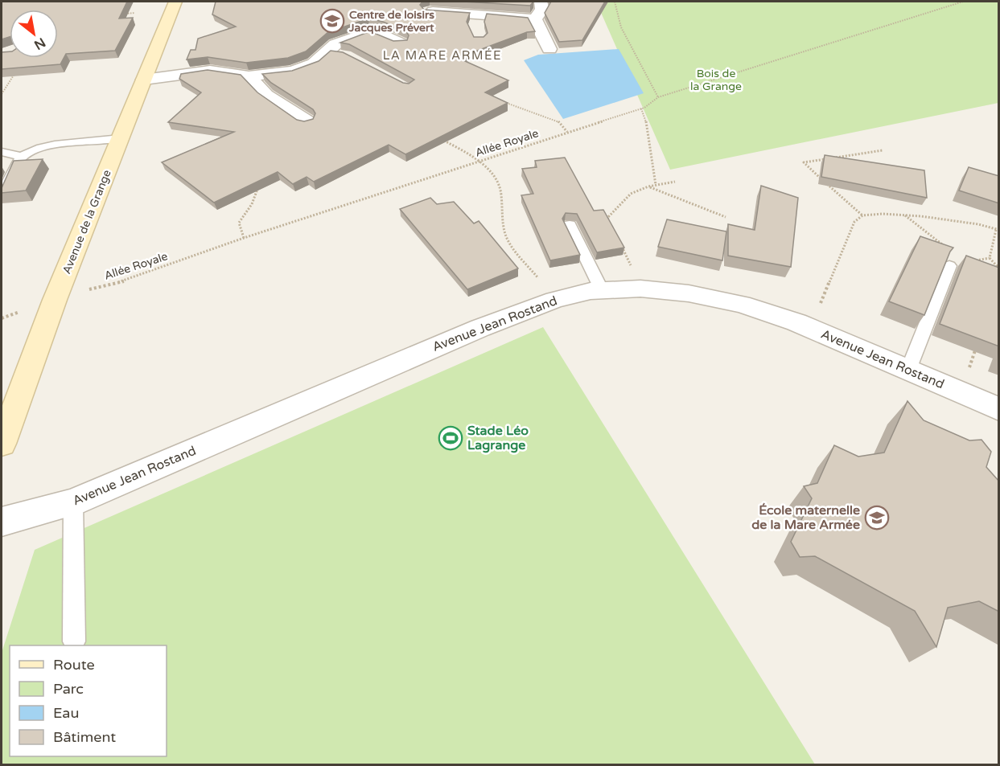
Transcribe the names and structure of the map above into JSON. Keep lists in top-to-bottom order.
{
  "streets": {
    "street": ["Avenue de la Grange", "Avenue Jean Rostand"],
    "path": ["Allée Royale"]
  },
  "crossings": [
    ["Allée Royale", "Avenue de la Grange"]
  ],
  "districts": ["LA MARE ARMÉE"],
  "parks": ["Bois de la Grange"],
  "places": {
    "school or university": ["Centre de loisirs Jacques Prévert", "École maternelle de la Mare Armée"],
    "sports": ["Stade Léo Lagrange"]
  },
  "legend": [
    "Route",
    "Parc",
    "Eau",
    "Bâtiment"
  ],
  "north": "bottom right"
}
